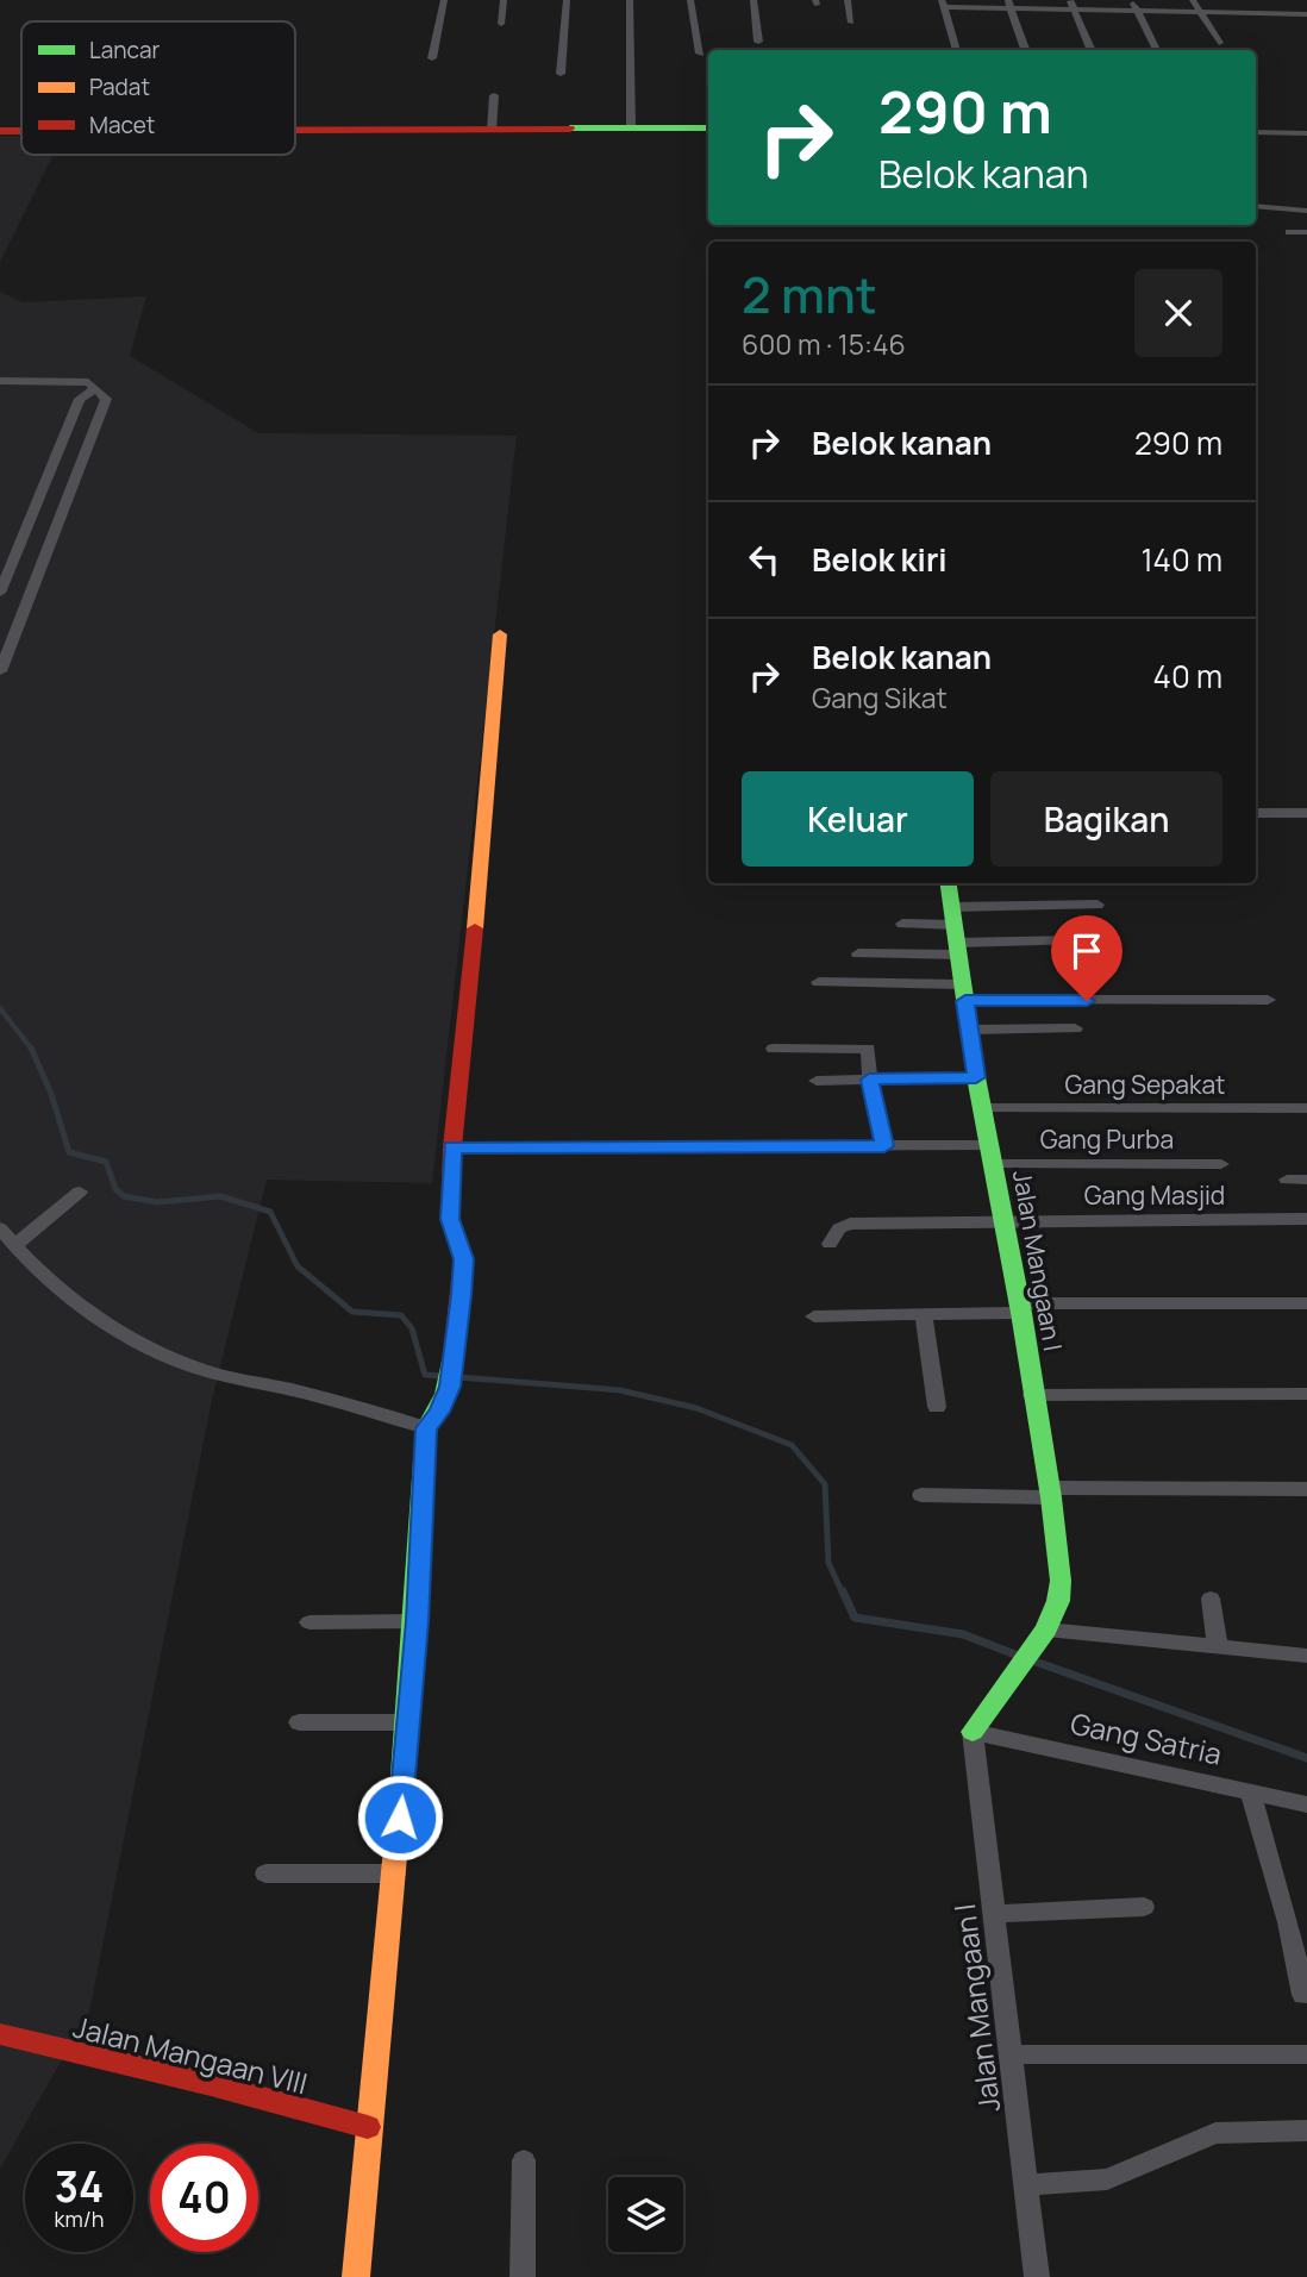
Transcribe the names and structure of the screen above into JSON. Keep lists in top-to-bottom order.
{
  "streets": {
    "street": [
      "Gang Sepakat",
      "Gang Purba",
      "Gang Masjid",
      "Jalan Mangaan I",
      "Gang Satria",
      "Jalan Mangaan VIII"
    ]
  },
  "crossings": [
    ["Gang Sepakat", "Jalan Mangaan I"],
    ["Gang Purba", "Jalan Mangaan I"],
    ["Gang Masjid", "Jalan Mangaan I"],
    ["Jalan Mangaan I", "Gang Satria"]
  ],
  "legend": ["Lancar", "Padat", "Macet"],
  "page": {
    "turn": ["290 m", "Belok kanan"],
    "heading": ["2 mnt", "600 m · 15:46"],
    "list": [
      {
        "name": "Belok kanan",
        "value": "290 m"
      },
      {
        "name": "Belok kiri",
        "value": "140 m"
      },
      {
        "name": "Belok kanan",
        "note": "Gang Sikat",
        "value": "40 m"
      }
    ],
    "buttons": ["Keluar", "Bagikan"],
    "speed": "34 km/h",
    "limit": "40"
  }
}
